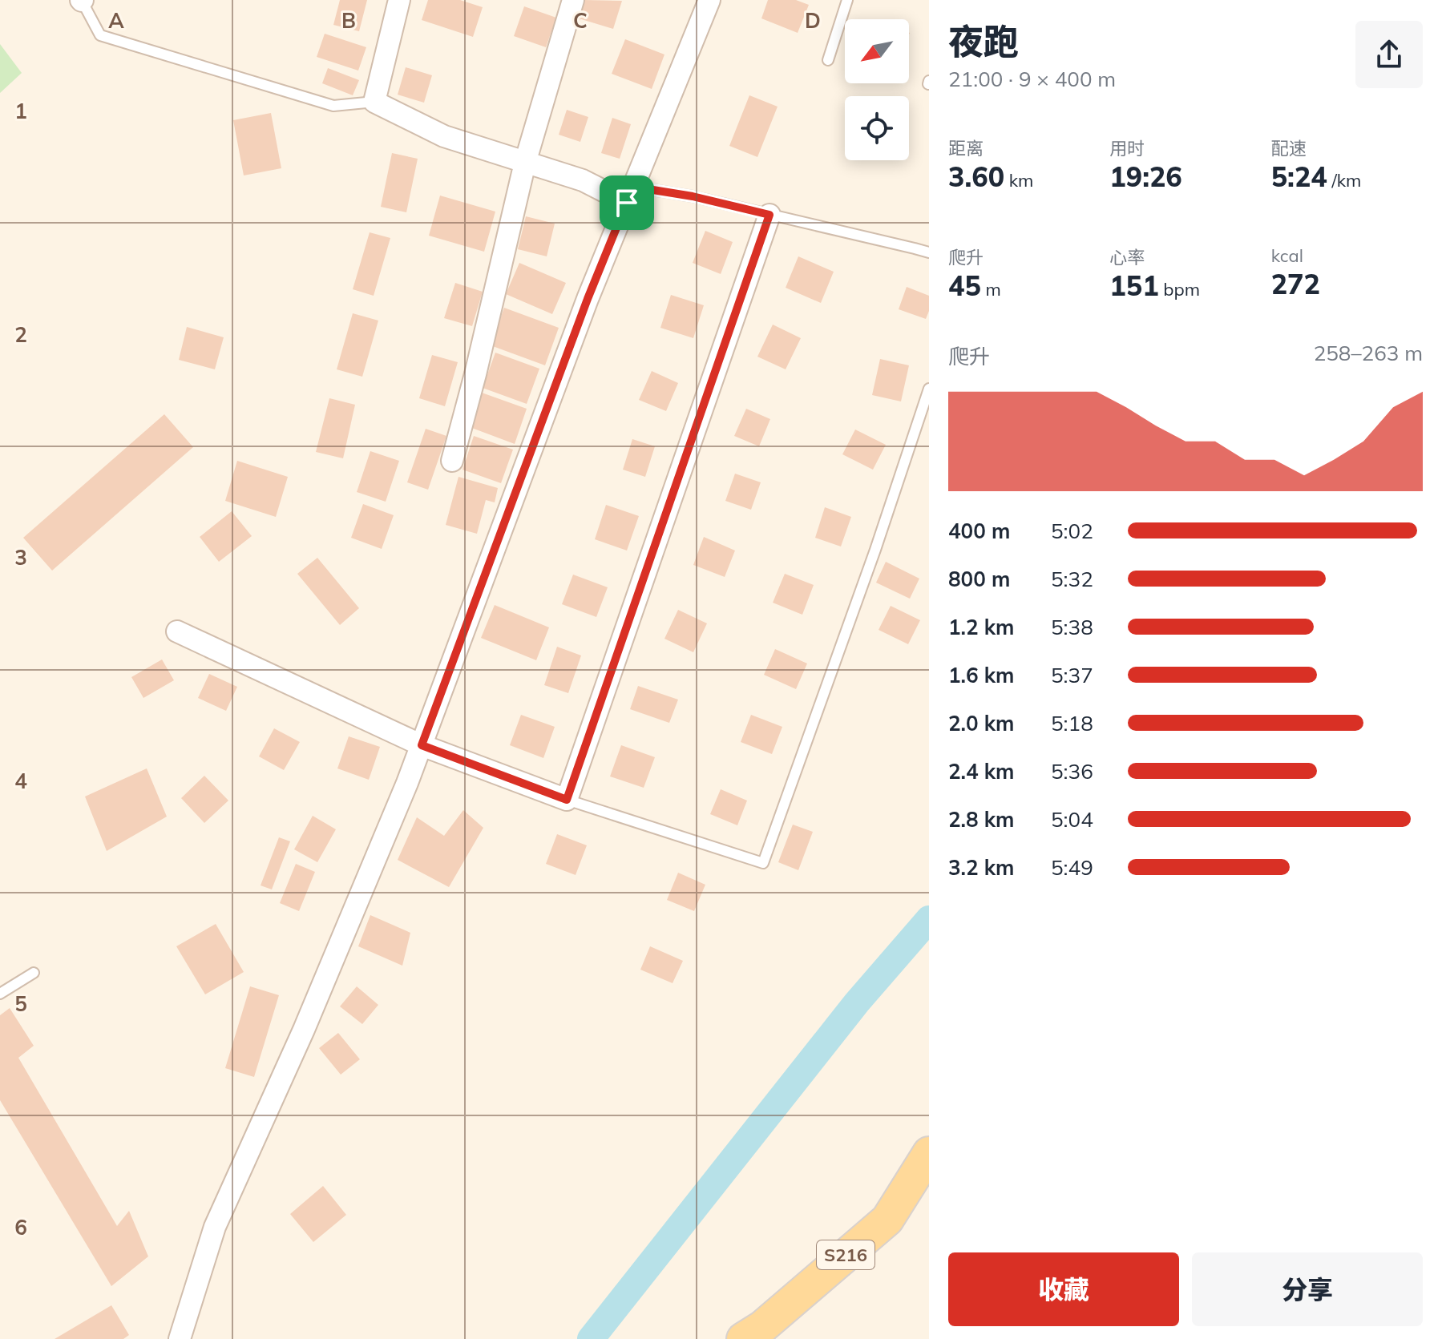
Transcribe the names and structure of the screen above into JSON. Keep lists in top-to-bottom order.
{
  "streets": {
    "main road": ["S216"]
  },
  "north": "bottom left",
  "page": {
    "heading": ["夜跑", "21:00 · 9 × 400 m"],
    "stats": [
      ["距离", "3.60 km"],
      ["用时", "19:26"],
      ["配速", "5:24 /km"],
      ["爬升", "45 m"],
      ["心率", "151 bpm"],
      ["kcal", "272"]
    ],
    "chart": ["爬升", "258–263 m"],
    "list": [
      {
        "name": "400 m",
        "note": "5:02"
      },
      {
        "name": "800 m",
        "note": "5:32"
      },
      {
        "name": "1.2 km",
        "note": "5:38"
      },
      {
        "name": "1.6 km",
        "note": "5:37"
      },
      {
        "name": "2.0 km",
        "note": "5:18"
      },
      {
        "name": "2.4 km",
        "note": "5:36"
      },
      {
        "name": "2.8 km",
        "note": "5:04"
      },
      {
        "name": "3.2 km",
        "note": "5:49"
      }
    ],
    "buttons": ["收藏", "分享"]
  },
  "grid": {
    "columns": [
      "A",
      "B",
      "C",
      "D"
    ],
    "rows": [
      "1",
      "2",
      "3",
      "4",
      "5",
      "6"
    ]
  }
}
